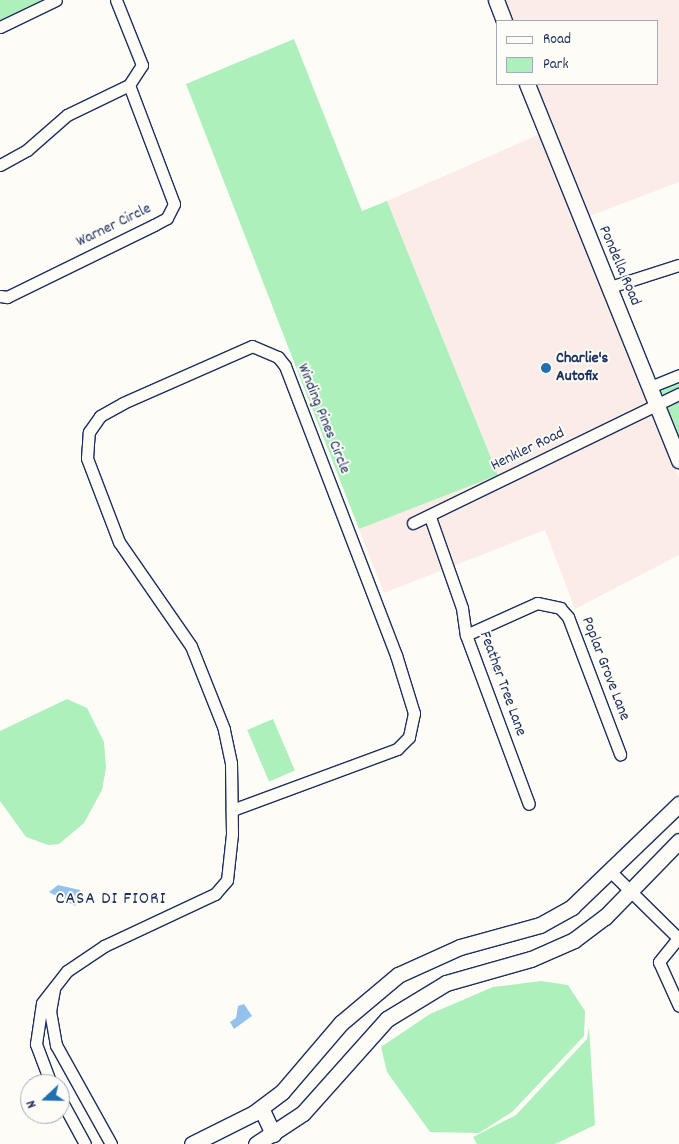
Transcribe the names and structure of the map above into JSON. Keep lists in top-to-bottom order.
{
  "streets": {
    "street": [
      "Warner Circle",
      "Pondella Road",
      "Winding Pines Circle",
      "Henkler Road",
      "Poplar Grove Lane",
      "Feather Tree Lane"
    ]
  },
  "crossings": [
    ["Pondella Road", "Henkler Road"],
    ["Henkler Road", "Feather Tree Lane"],
    ["Poplar Grove Lane", "Feather Tree Lane"]
  ],
  "districts": ["CASA DI FIORI"],
  "places": ["Charlie's Autofix"],
  "legend": ["Road", "Park"],
  "north": "left"
}
